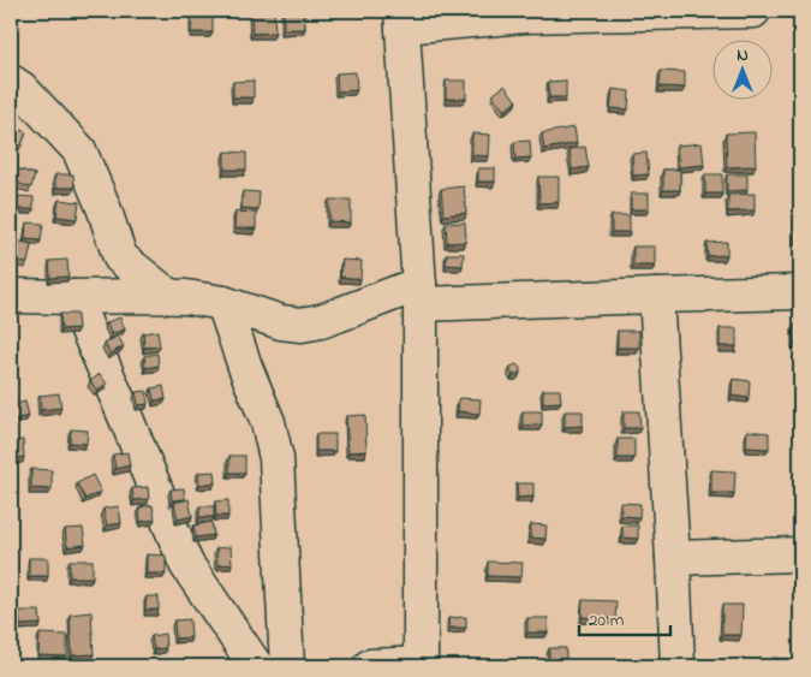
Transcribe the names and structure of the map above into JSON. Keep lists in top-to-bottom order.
{
  "scale_bar": "20 m",
  "north": "top"
}
